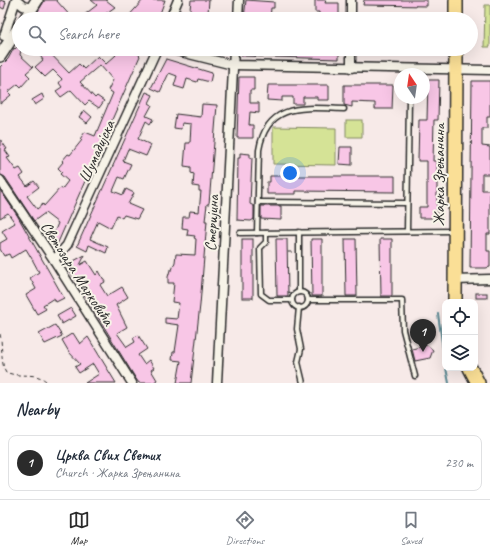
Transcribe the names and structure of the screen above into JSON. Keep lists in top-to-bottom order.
{
  "streets": {
    "main road": ["Жарка Зрењанина"],
    "street": ["Шумадијска", "Стеријина", "Светозара Марковића"]
  },
  "crossings": [
    ["Шумадијска", "Светозара Марковића"]
  ],
  "north": "top",
  "page": {
    "search": "Search here",
    "pins": "1",
    "heading": "Nearby",
    "list": [
      {
        "mark": "1",
        "name": "Црква Свих Светих",
        "note": "Church · Жарка Зрењанина",
        "value": "230 m"
      }
    ],
    "nav": ["Map", "Directions", "Saved"]
  }
}
